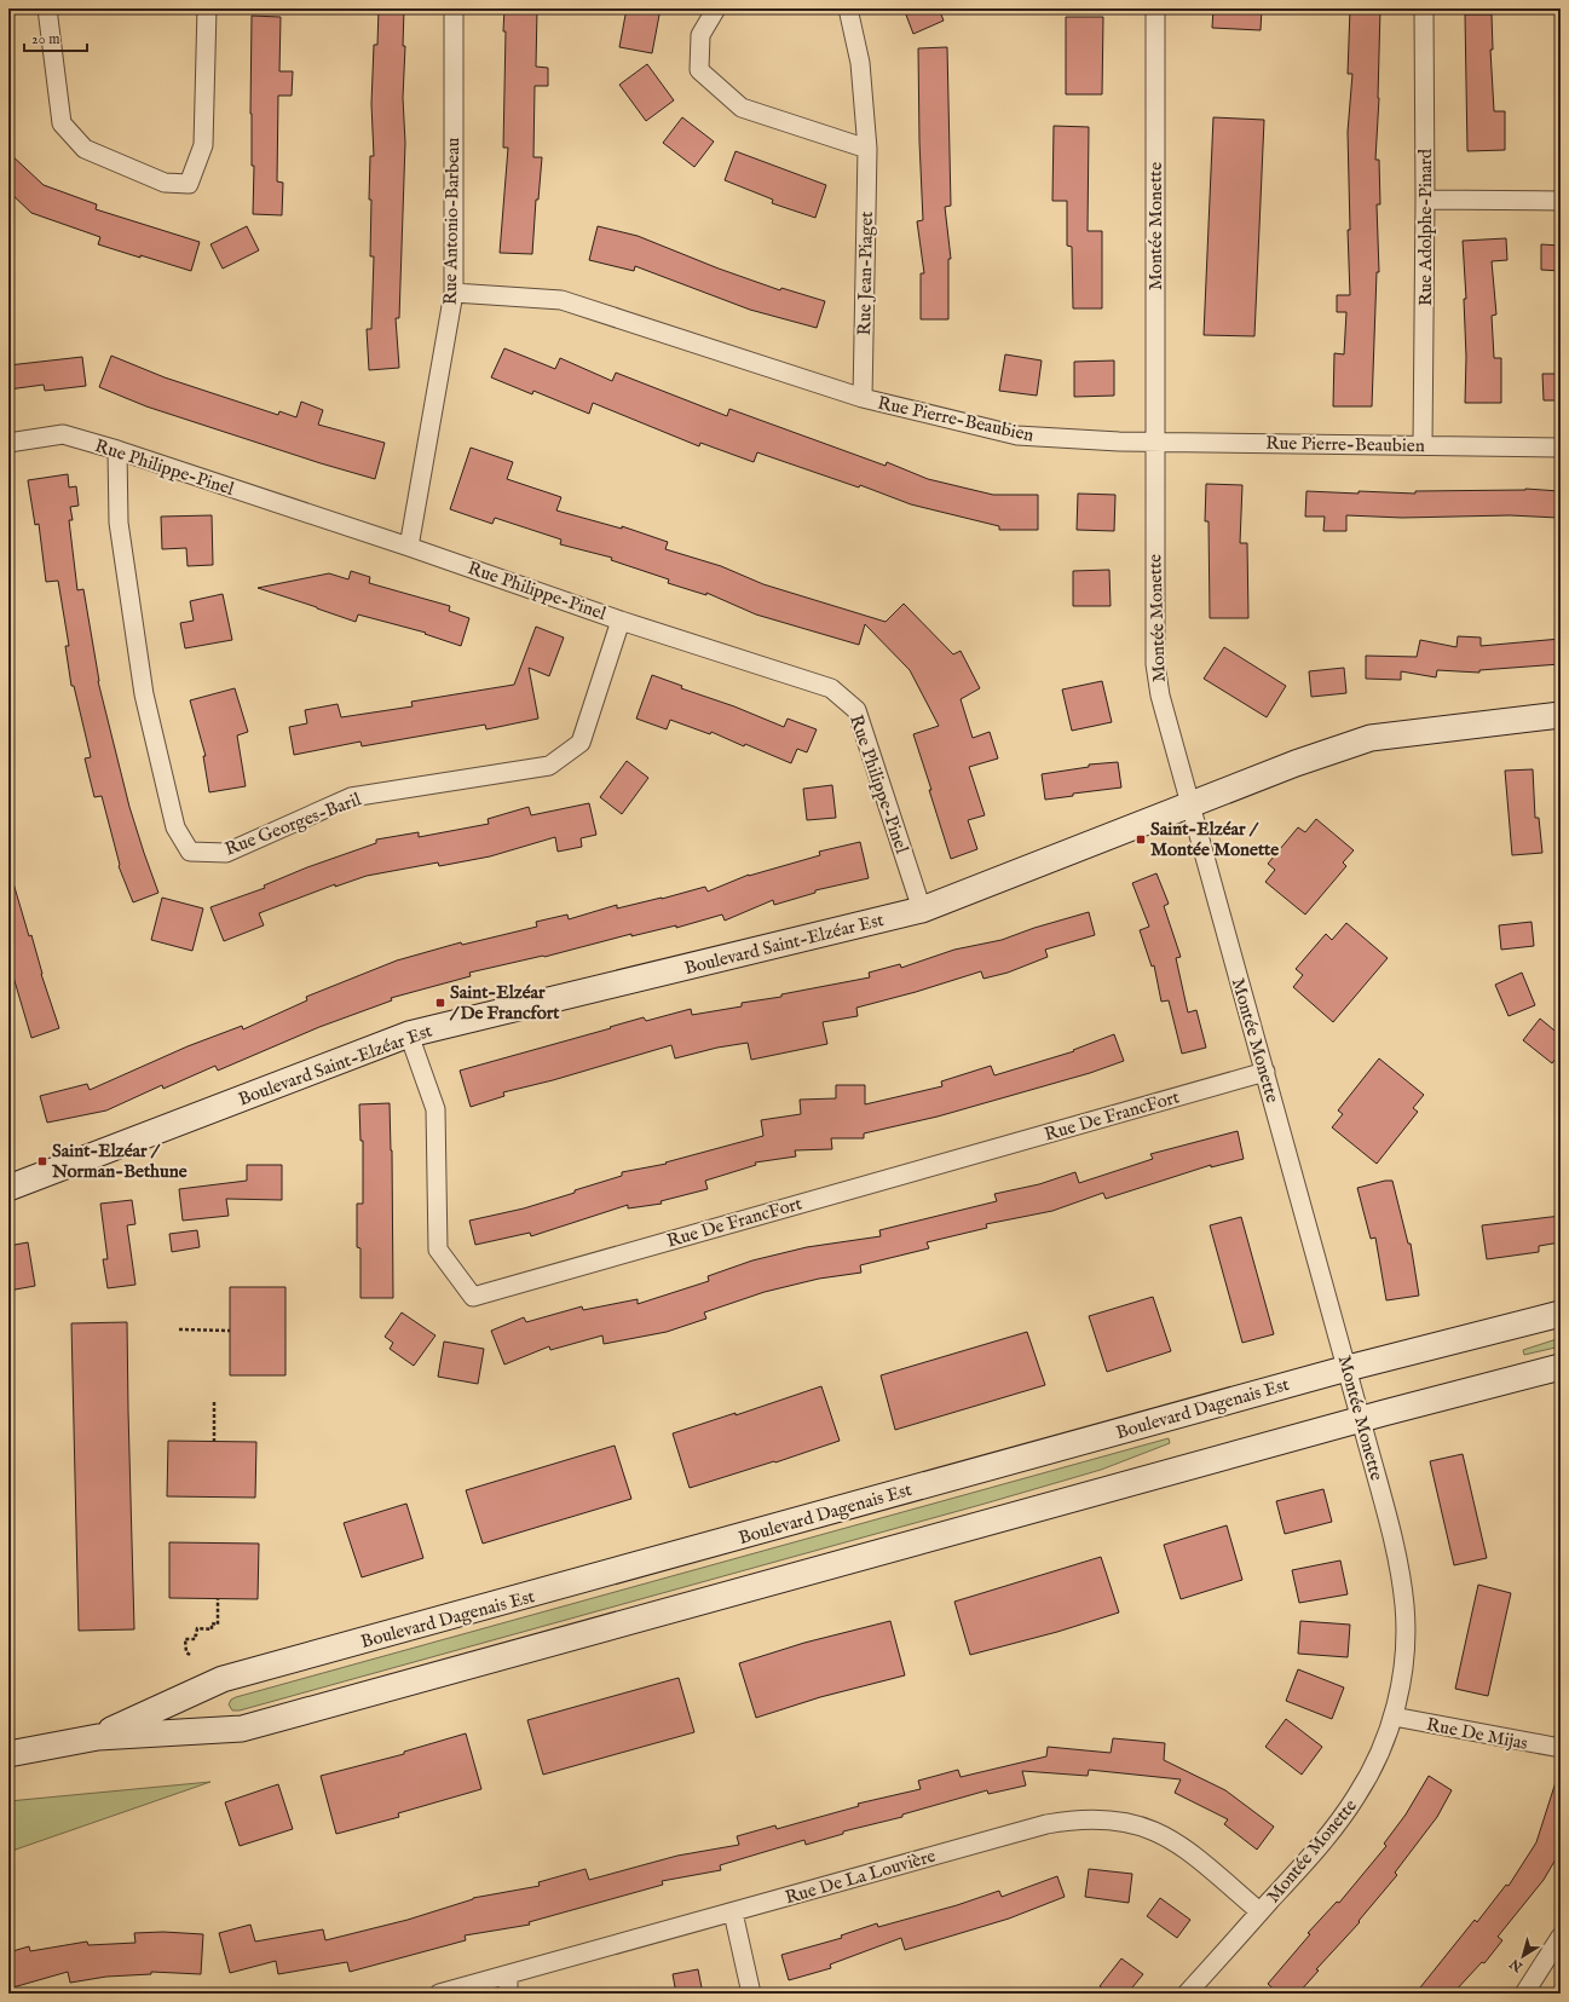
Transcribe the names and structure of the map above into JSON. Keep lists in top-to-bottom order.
{
  "streets": {
    "main road": ["Boulevard Saint-Elzéar Est", "Boulevard Dagenais Est"],
    "street": [
      "Rue Antonio-Barbeau",
      "Montée Monette",
      "Rue Adolphe-Pinard",
      "Rue Jean-Piaget",
      "Rue Pierre-Beaubien",
      "Rue Philippe-Pinel",
      "Rue Georges-Baril",
      "Rue De FrancFort",
      "Rue De Mijas",
      "Rue De La Louvière"
    ]
  },
  "crossings": [
    ["Rue Antonio-Barbeau", "Rue Pierre-Beaubien"],
    ["Rue Antonio-Barbeau", "Rue Philippe-Pinel"],
    ["Montée Monette", "Rue Pierre-Beaubien"],
    ["Montée Monette", "Boulevard Saint-Elzéar Est"],
    ["Montée Monette", "Rue De FrancFort"],
    ["Montée Monette", "Boulevard Dagenais Est"],
    ["Montée Monette", "Rue De Mijas"],
    ["Montée Monette", "Rue De La Louvière"],
    ["Rue Adolphe-Pinard", "Rue Pierre-Beaubien"],
    ["Rue Jean-Piaget", "Rue Pierre-Beaubien"],
    ["Rue Philippe-Pinel", "Rue Georges-Baril"],
    ["Rue Philippe-Pinel", "Boulevard Saint-Elzéar Est"],
    ["Boulevard Saint-Elzéar Est", "Rue De FrancFort"]
  ],
  "places": {
    "transit": ["Saint-Elzéar / Montée Monette", "Saint-Elzéar / De Francfort", "Saint-Elzéar / Norman-Bethune"]
  },
  "scale_bar": "20 m",
  "north": "bottom left"
}
